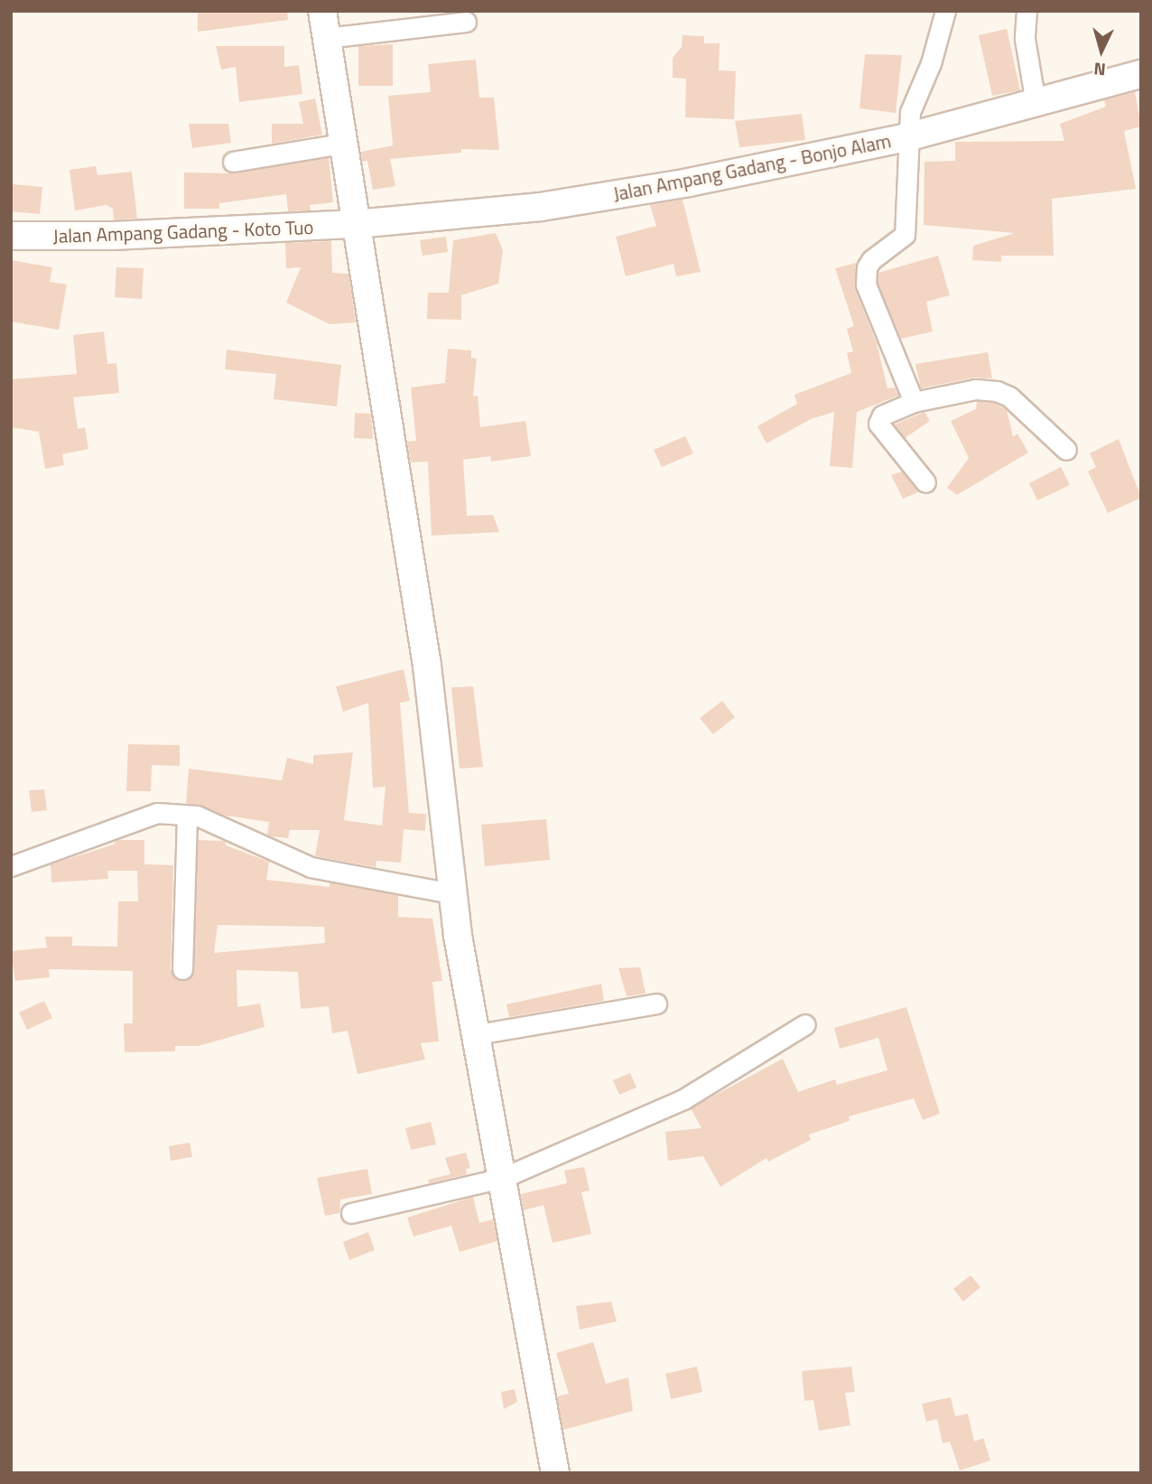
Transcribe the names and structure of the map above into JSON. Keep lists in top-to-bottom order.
{
  "streets": {
    "street": ["Jalan Ampang Gadang - Bonjo Alam", "Jalan Ampang Gadang - Koto Tuo"]
  },
  "crossings": [
    ["Jalan Ampang Gadang - Bonjo Alam", "Jalan Ampang Gadang - Koto Tuo"]
  ],
  "north": "bottom"
}
